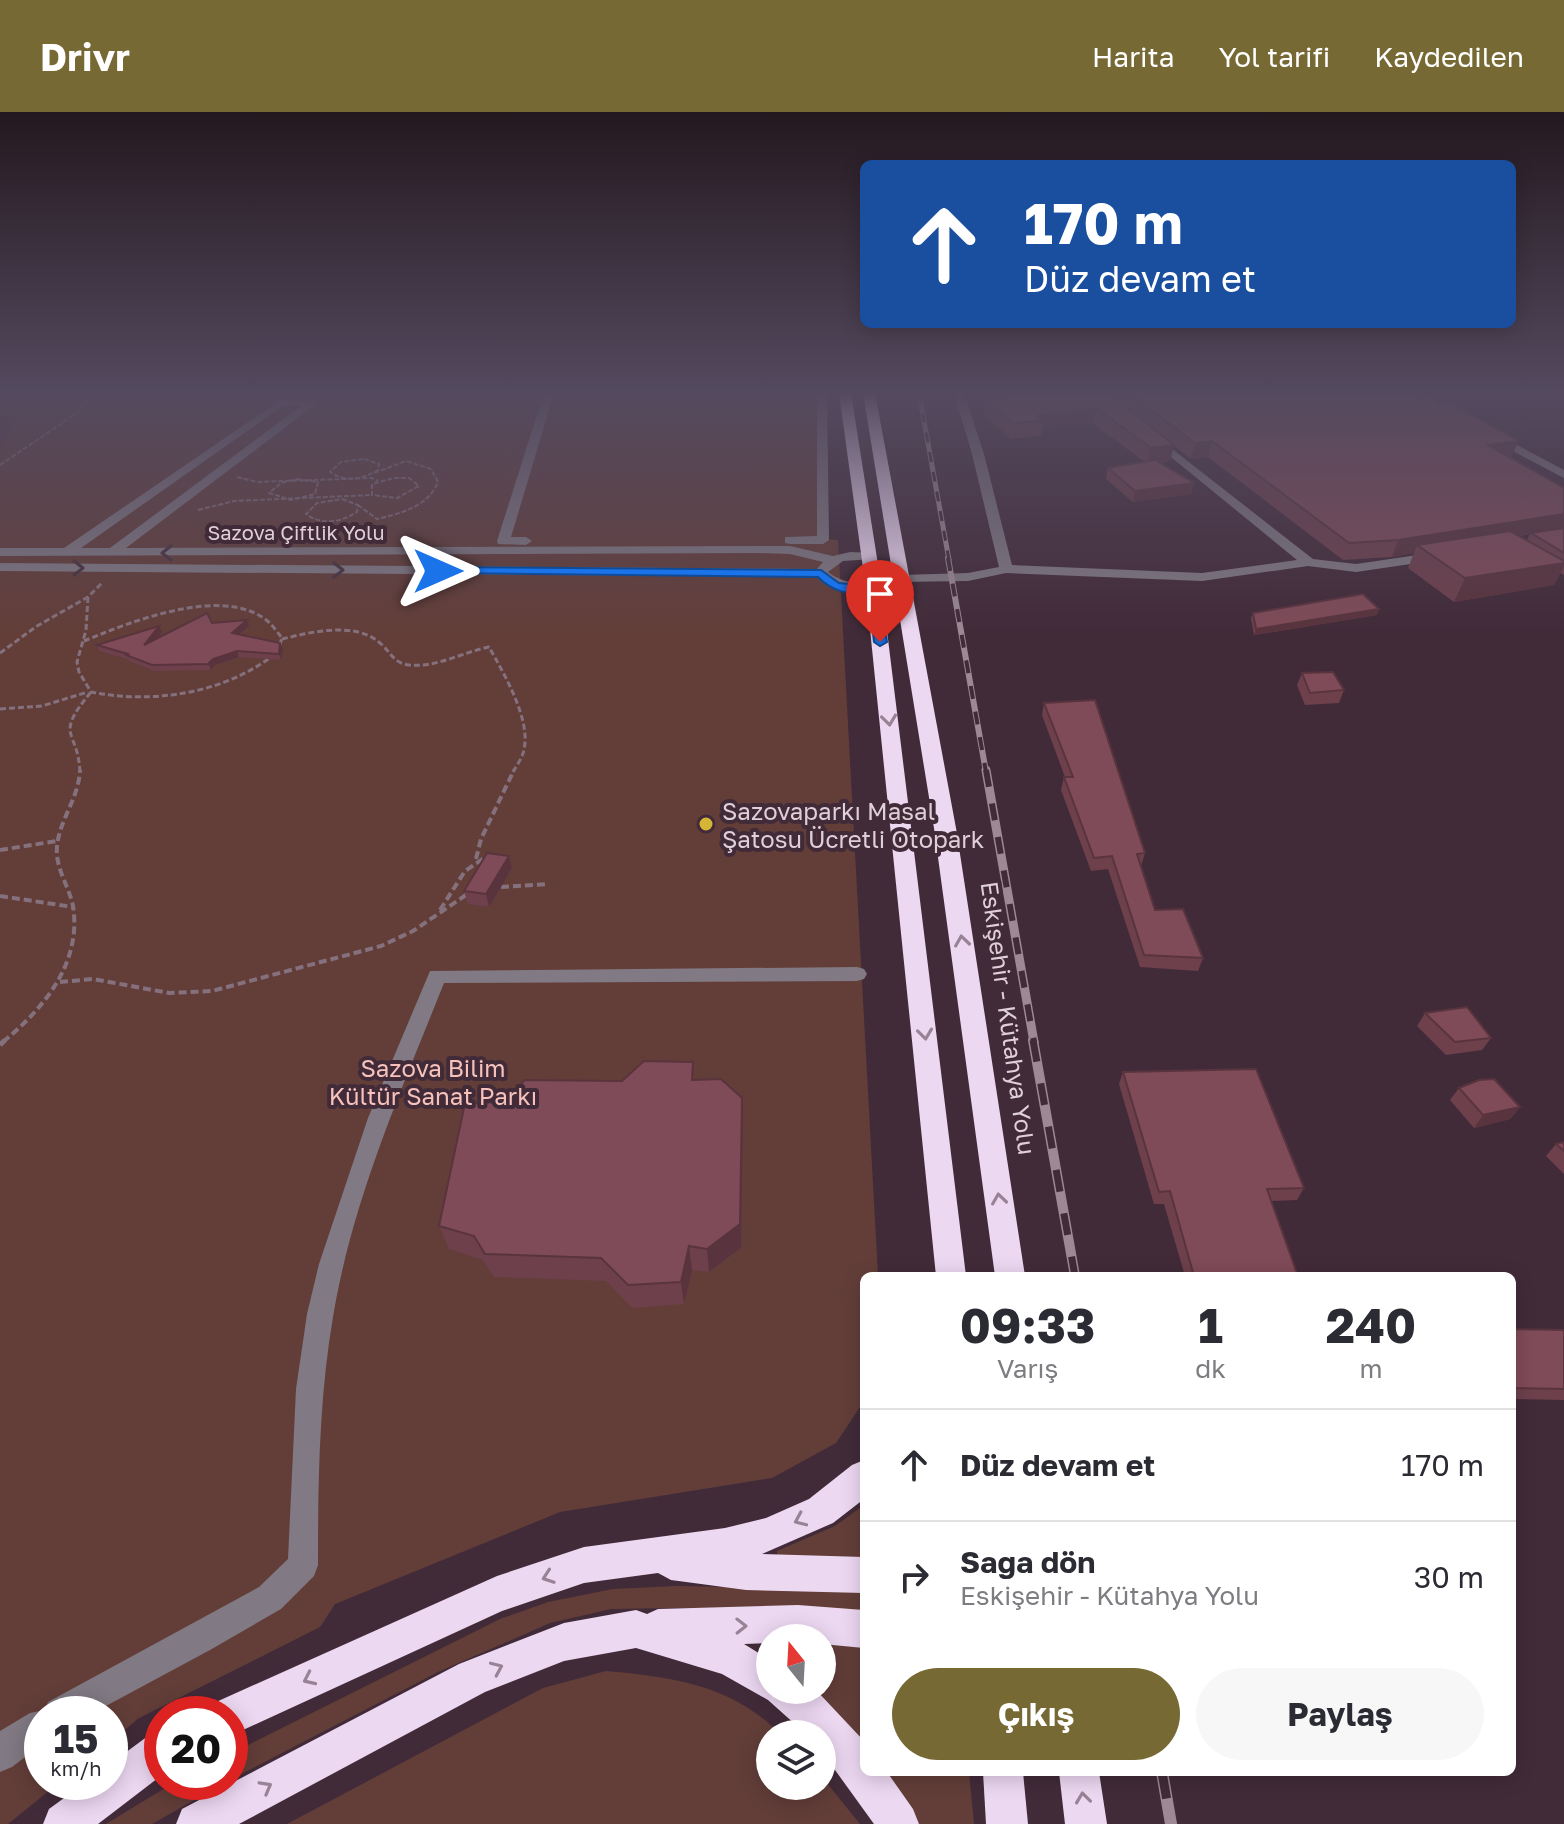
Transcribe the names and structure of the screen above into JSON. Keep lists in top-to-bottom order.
{
  "streets": {
    "highway": ["Eskişehir - Kütahya Yolu"],
    "street": ["Sazova Çiftlik Yolu"]
  },
  "parks": ["Sazova Bilim Kültür Sanat Parkı"],
  "places": ["Sazovaparkı Masal Şatosu Ücretli Otopark"],
  "north": "top",
  "page": {
    "header": "Drivr",
    "nav": ["Harita", "Yol tarifi", "Kaydedilen"],
    "turn": ["170 m", "Düz devam et"],
    "eta": [
      "09:33",
      "Varış",
      "1",
      "dk",
      "240",
      "m"
    ],
    "list": [
      {
        "name": "Düz devam et",
        "value": "170 m"
      },
      {
        "name": "Sağa dön",
        "note": "Eskişehir - Kütahya Yolu",
        "value": "30 m"
      }
    ],
    "buttons": ["Çıkış", "Paylaş"],
    "speed": "15 km/h",
    "limit": "20"
  }
}
